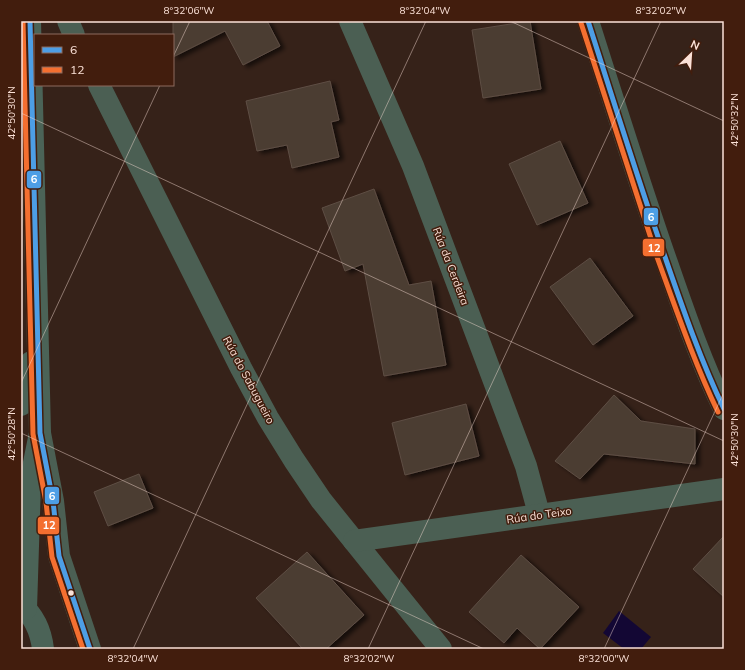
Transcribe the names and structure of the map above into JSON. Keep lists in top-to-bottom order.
{
  "streets": {
    "street": ["Rúa da Cerdeira", "Rúa do Sabugueiro", "Rúa do Teixo"]
  },
  "crossings": [
    ["Rúa da Cerdeira", "Rúa do Teixo"],
    ["Rúa do Sabugueiro", "Rúa do Teixo"]
  ],
  "lines": ["transit line 6", "transit line 12"],
  "legend": ["6", "12"],
  "north": "top right",
  "coordinates": [
    "8°32'06\"W",
    "8°32'04\"W",
    "8°32'02\"W",
    "42°50'30\"N",
    "42°50'32\"N",
    "42°50'28\"N",
    "8°32'00\"W"
  ]
}
